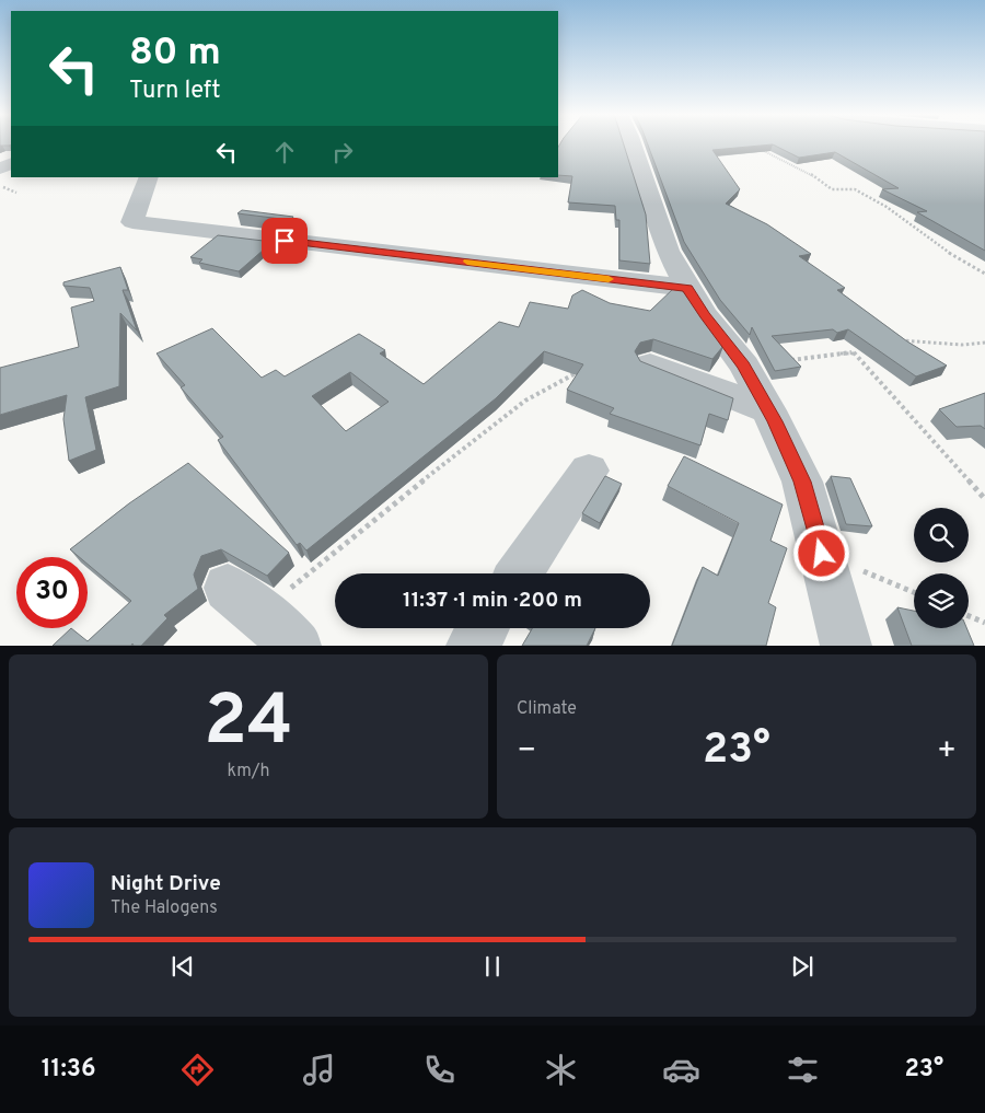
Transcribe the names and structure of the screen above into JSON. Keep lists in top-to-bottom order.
{
  "page": {
    "turn": ["80 m", "Turn left"],
    "limit": "30",
    "trip": "11:37 · 1 min · 200 m",
    "tile": [
      ["24", "km/h"],
      "Climate"
    ],
    "heat": ["−", "23°", "+"],
    "song": ["Night Drive", "The Halogens"],
    "tabs": ["11:36", "23°"]
  }
}
